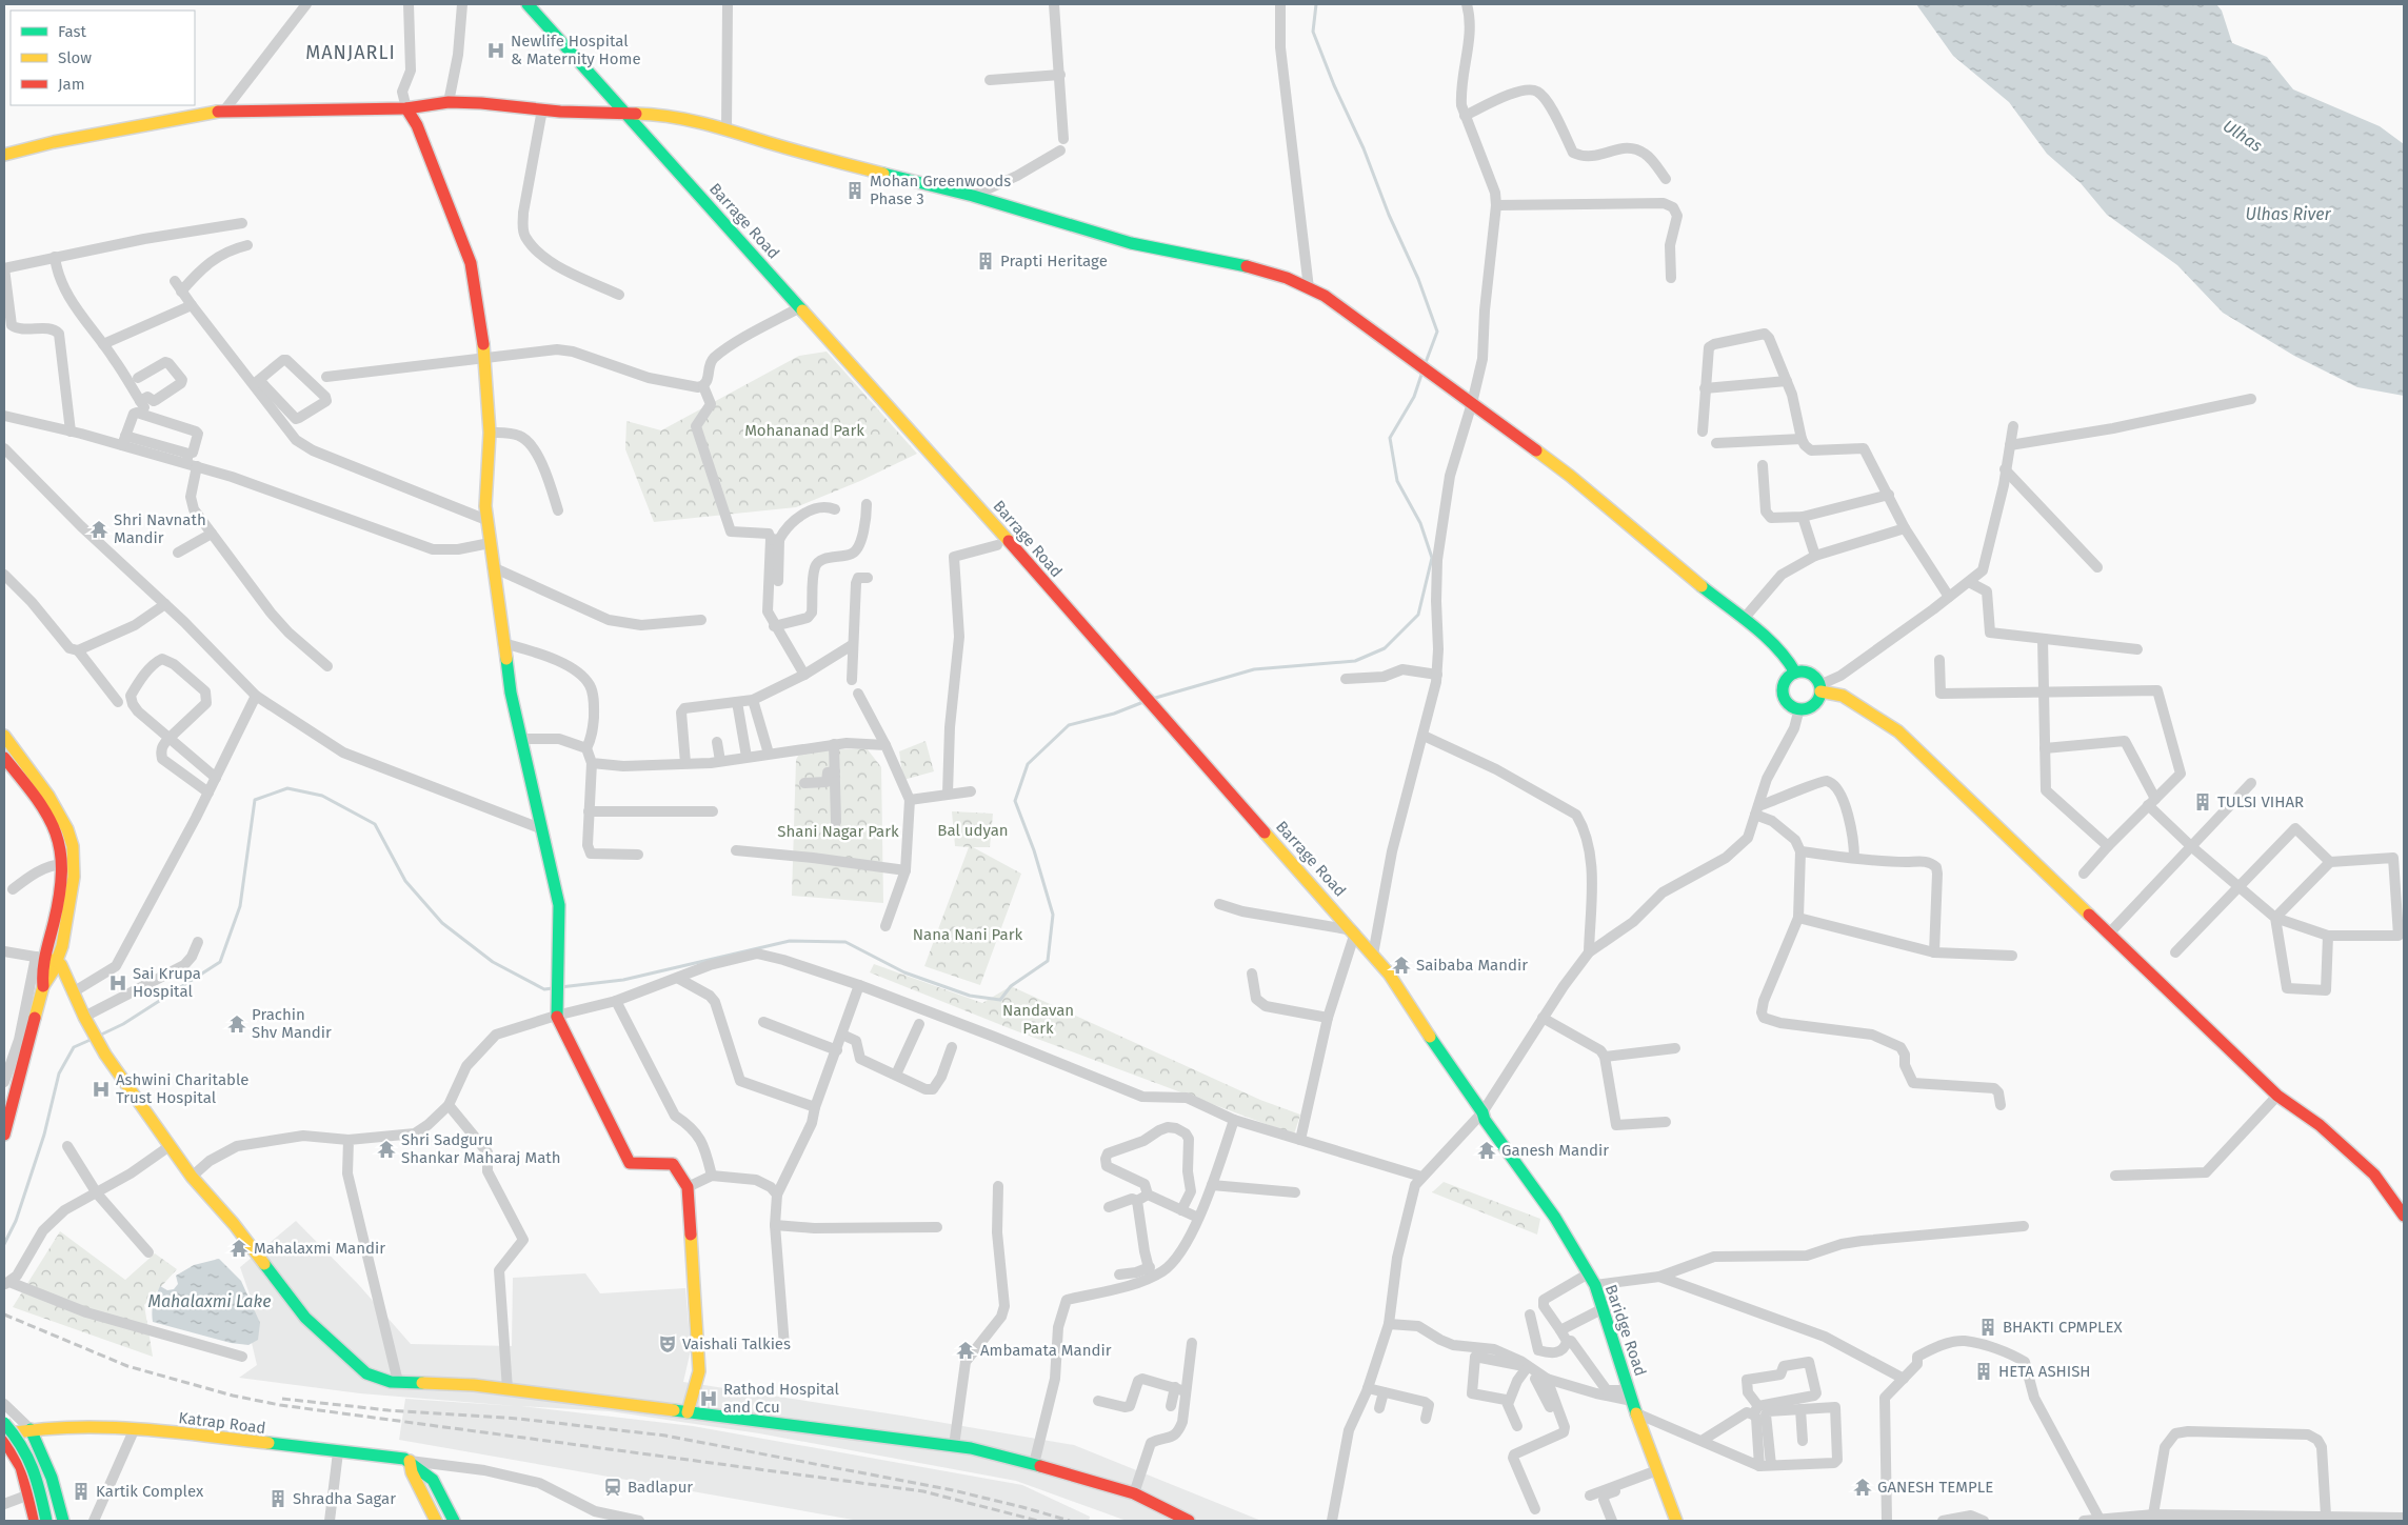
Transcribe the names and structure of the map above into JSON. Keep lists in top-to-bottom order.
{
  "streets": {
    "street": ["Barrage Road", "Baridge Road", "Katrap Road"]
  },
  "crossings": [
    ["Barrage Road", "Baridge Road"]
  ],
  "districts": ["MANJARLI"],
  "water": ["Ulhas", "Ulhas River", "Mahalaxmi Lake"],
  "parks": [
    "Mohananad Park",
    "Bal udyan",
    "Shani Nagar Park",
    "Nana Nani Park",
    "Nandavan Park"
  ],
  "places": {
    "hospital": [
      "Newlife Hospital & Maternity Home",
      "Sai Krupa Hospital",
      "Ashwini Charitable Trust Hospital",
      "Rathod Hospital and Ccu"
    ],
    "building": [
      "Mohan Greenwoods Phase 3",
      "Prapti Heritage",
      "TULSI VIHAR",
      "BHAKTI CPMPLEX",
      "HETA ASHISH",
      "Kartik Complex",
      "Shradha Sagar"
    ],
    "temple": [
      "Shri Navnath Mandir",
      "Saibaba Mandir",
      "Prachin Shv Mandir",
      "Shri Sadguru Shankar Maharaj Math",
      "Ganesh Mandir",
      "Mahalaxmi Mandir",
      "Ambamata Mandir",
      "GANESH TEMPLE"
    ],
    "theatre": ["Vaishali Talkies"],
    "station": ["Badlapur"]
  },
  "legend": ["Fast", "Slow", "Jam"]
}
